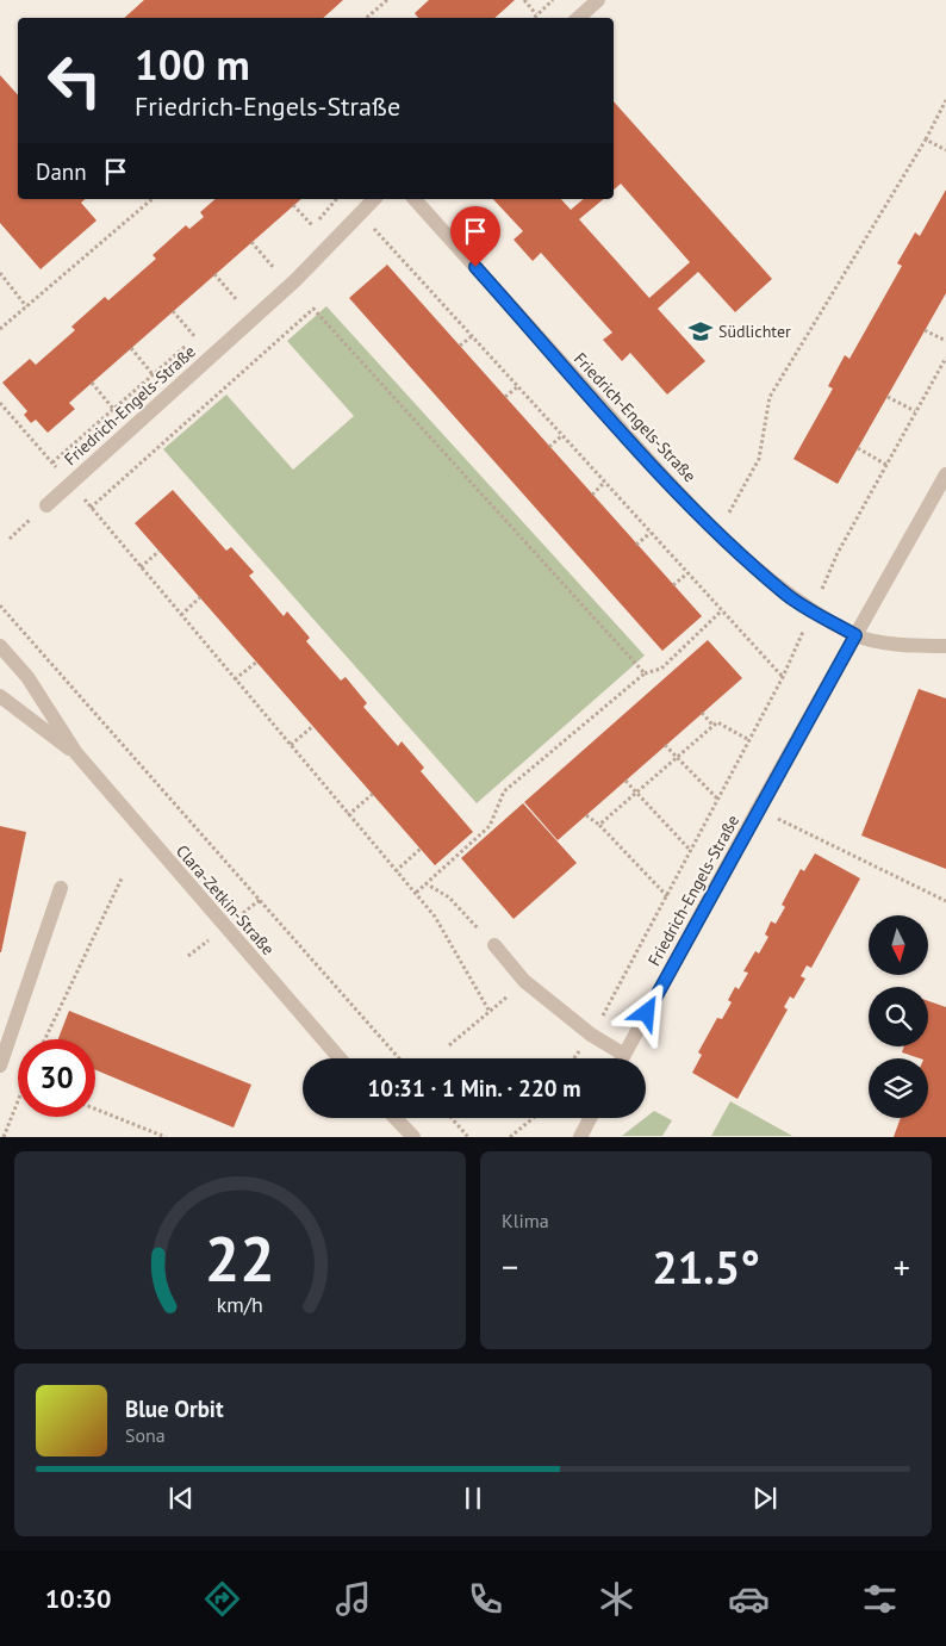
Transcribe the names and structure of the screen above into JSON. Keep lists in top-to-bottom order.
{
  "streets": {
    "street": ["Friedrich-Engels-Straße", "Clara-Zetkin-Straße"]
  },
  "places": {
    "school or university": ["Südlichter"]
  },
  "north": "bottom",
  "page": {
    "turn": ["100 m", "Friedrich-Engels-Straße"],
    "then": "Dann",
    "limit": "30",
    "trip": "10:31 · 1 Min. · 220 m",
    "tile": "Klima",
    "heat": ["−", "21.5°", "+"],
    "song": ["Blue Orbit", "Sona"],
    "tabs": "10:30",
    "gauge": ["22", "km/h"]
  }
}
